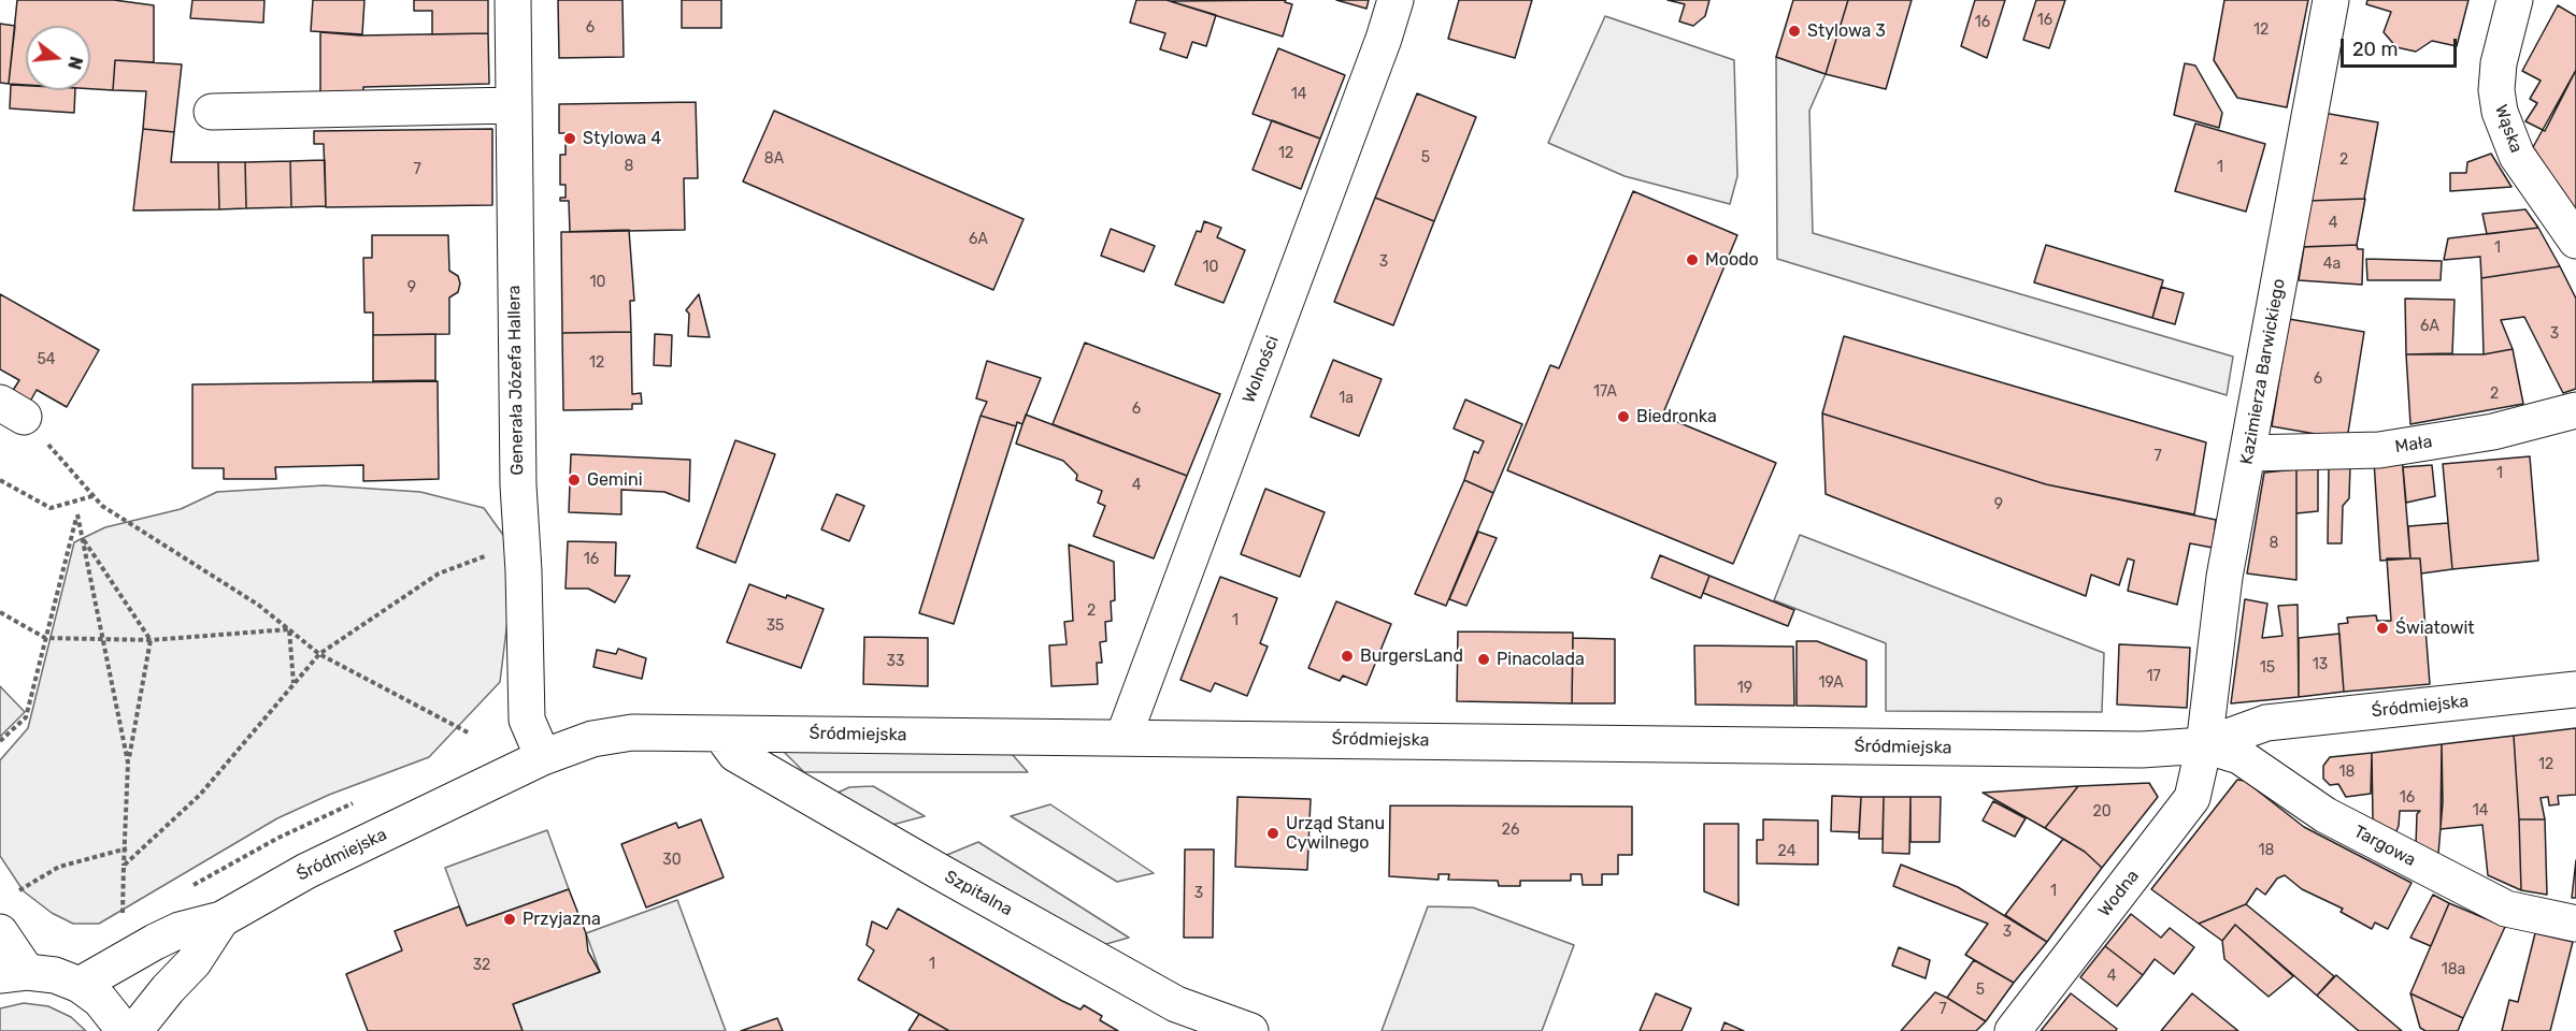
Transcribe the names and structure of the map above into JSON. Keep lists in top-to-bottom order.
{
  "streets": {
    "street": [
      "Wąska",
      "Wolności",
      "Kazimierza Barwickiego",
      "Generała Józefa Hallera",
      "Mała",
      "Śródmiejska",
      "Targowa",
      "Szpitalna",
      "Wodna"
    ]
  },
  "crossings": [
    ["Wolności", "Śródmiejska"],
    ["Kazimierza Barwickiego", "Mała"],
    ["Kazimierza Barwickiego", "Śródmiejska"],
    ["Kazimierza Barwickiego", "Targowa"],
    ["Kazimierza Barwickiego", "Wodna"],
    ["Generała Józefa Hallera", "Śródmiejska"],
    ["Śródmiejska", "Targowa"],
    ["Śródmiejska", "Szpitalna"],
    ["Śródmiejska", "Wodna"],
    ["Targowa", "Wodna"]
  ],
  "places": [
    "Stylowa 3",
    "Stylowa 4",
    "Moodo",
    "Biedronka",
    "Gemini",
    "Światowit",
    "BurgersLand",
    "Pinacolada",
    "Urząd Stanu Cywilnego",
    "Przyjazna"
  ],
  "house_numbers": [
    "16",
    "16",
    "6",
    "12",
    "14",
    "12",
    "5",
    "8A",
    "2",
    "8",
    "1",
    "7",
    "4",
    "6A",
    "1",
    "3",
    "4a",
    "10",
    "10",
    "9",
    "6A",
    "3",
    "54",
    "12",
    "6",
    "17A",
    "2",
    "1a",
    "6",
    "7",
    "1",
    "4",
    "9",
    "8",
    "16",
    "2",
    "1",
    "35",
    "33",
    "13",
    "15",
    "17",
    "19A",
    "19",
    "12",
    "18",
    "16",
    "14",
    "20",
    "26",
    "18",
    "24",
    "30",
    "1",
    "3",
    "3",
    "1",
    "32",
    "18a",
    "4",
    "5",
    "7"
  ],
  "scale_bar": "20 m",
  "north": "right"
}
